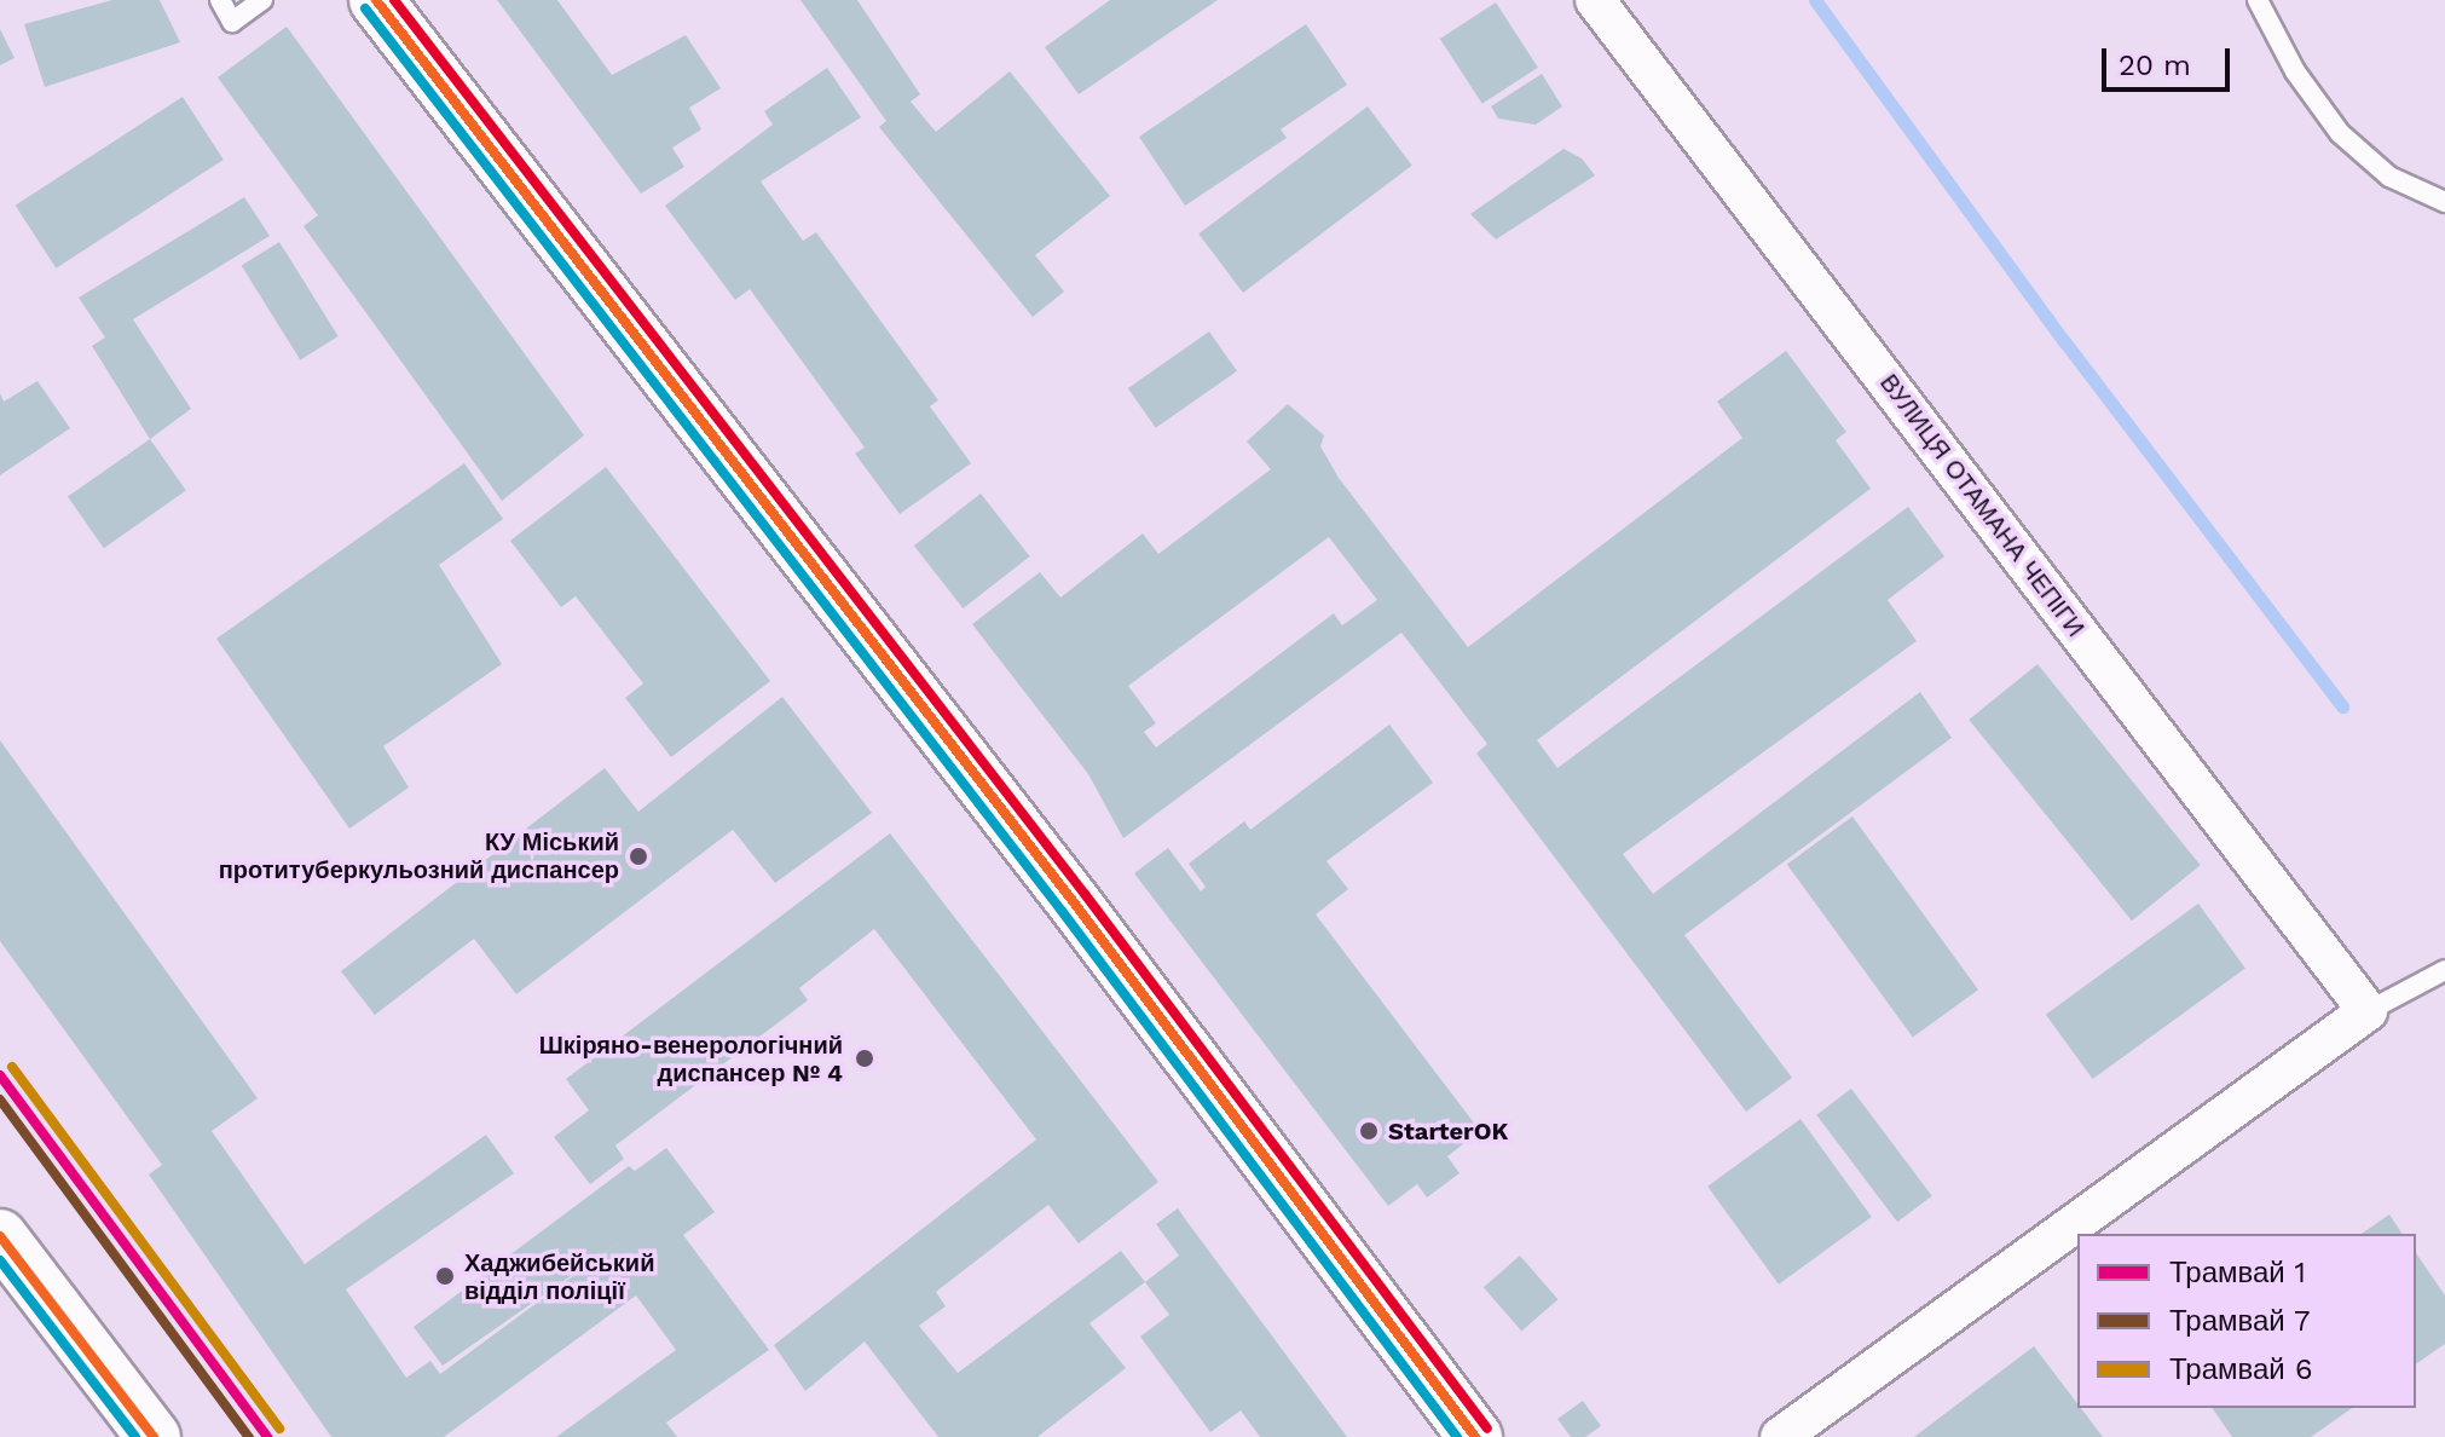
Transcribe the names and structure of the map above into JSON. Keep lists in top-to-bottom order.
{
  "streets": {
    "street": ["ВУЛИЦЯ ОТАМАНА ЧЕПІГИ"]
  },
  "places": [
    "КУ Міський протитуберкульозний диспансер",
    "Шкіряно-венерологічний диспансер № 4",
    "StarterOK",
    "Хаджибейський відділ поліції"
  ],
  "lines": ["tram line 6", "tram line 1", "tram line 7"],
  "legend": ["Трамвай 1", "Трамвай 7", "Трамвай 6"],
  "scale_bar": "20 m"
}
